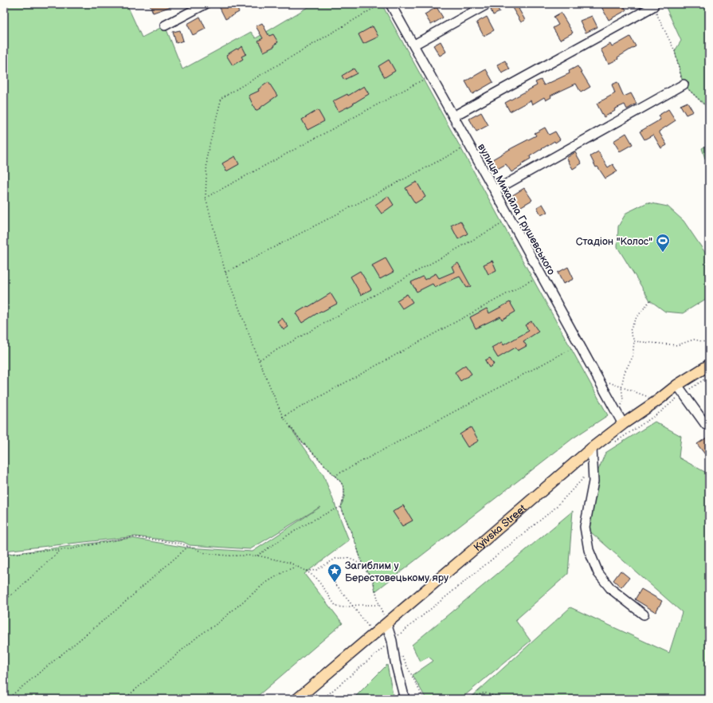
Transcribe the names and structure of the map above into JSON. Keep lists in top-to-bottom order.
{
  "streets": {
    "main road": ["Kyivska Street"],
    "street": ["вулиця Михайла Грушевського"]
  },
  "crossings": [
    ["вулиця Михайла Грушевського", "Kyivska Street"]
  ],
  "places": {
    "sports": ["Стадіон \"Колос\""],
    "place": ["Загиблим у Берестовецькому яру"]
  }
}
